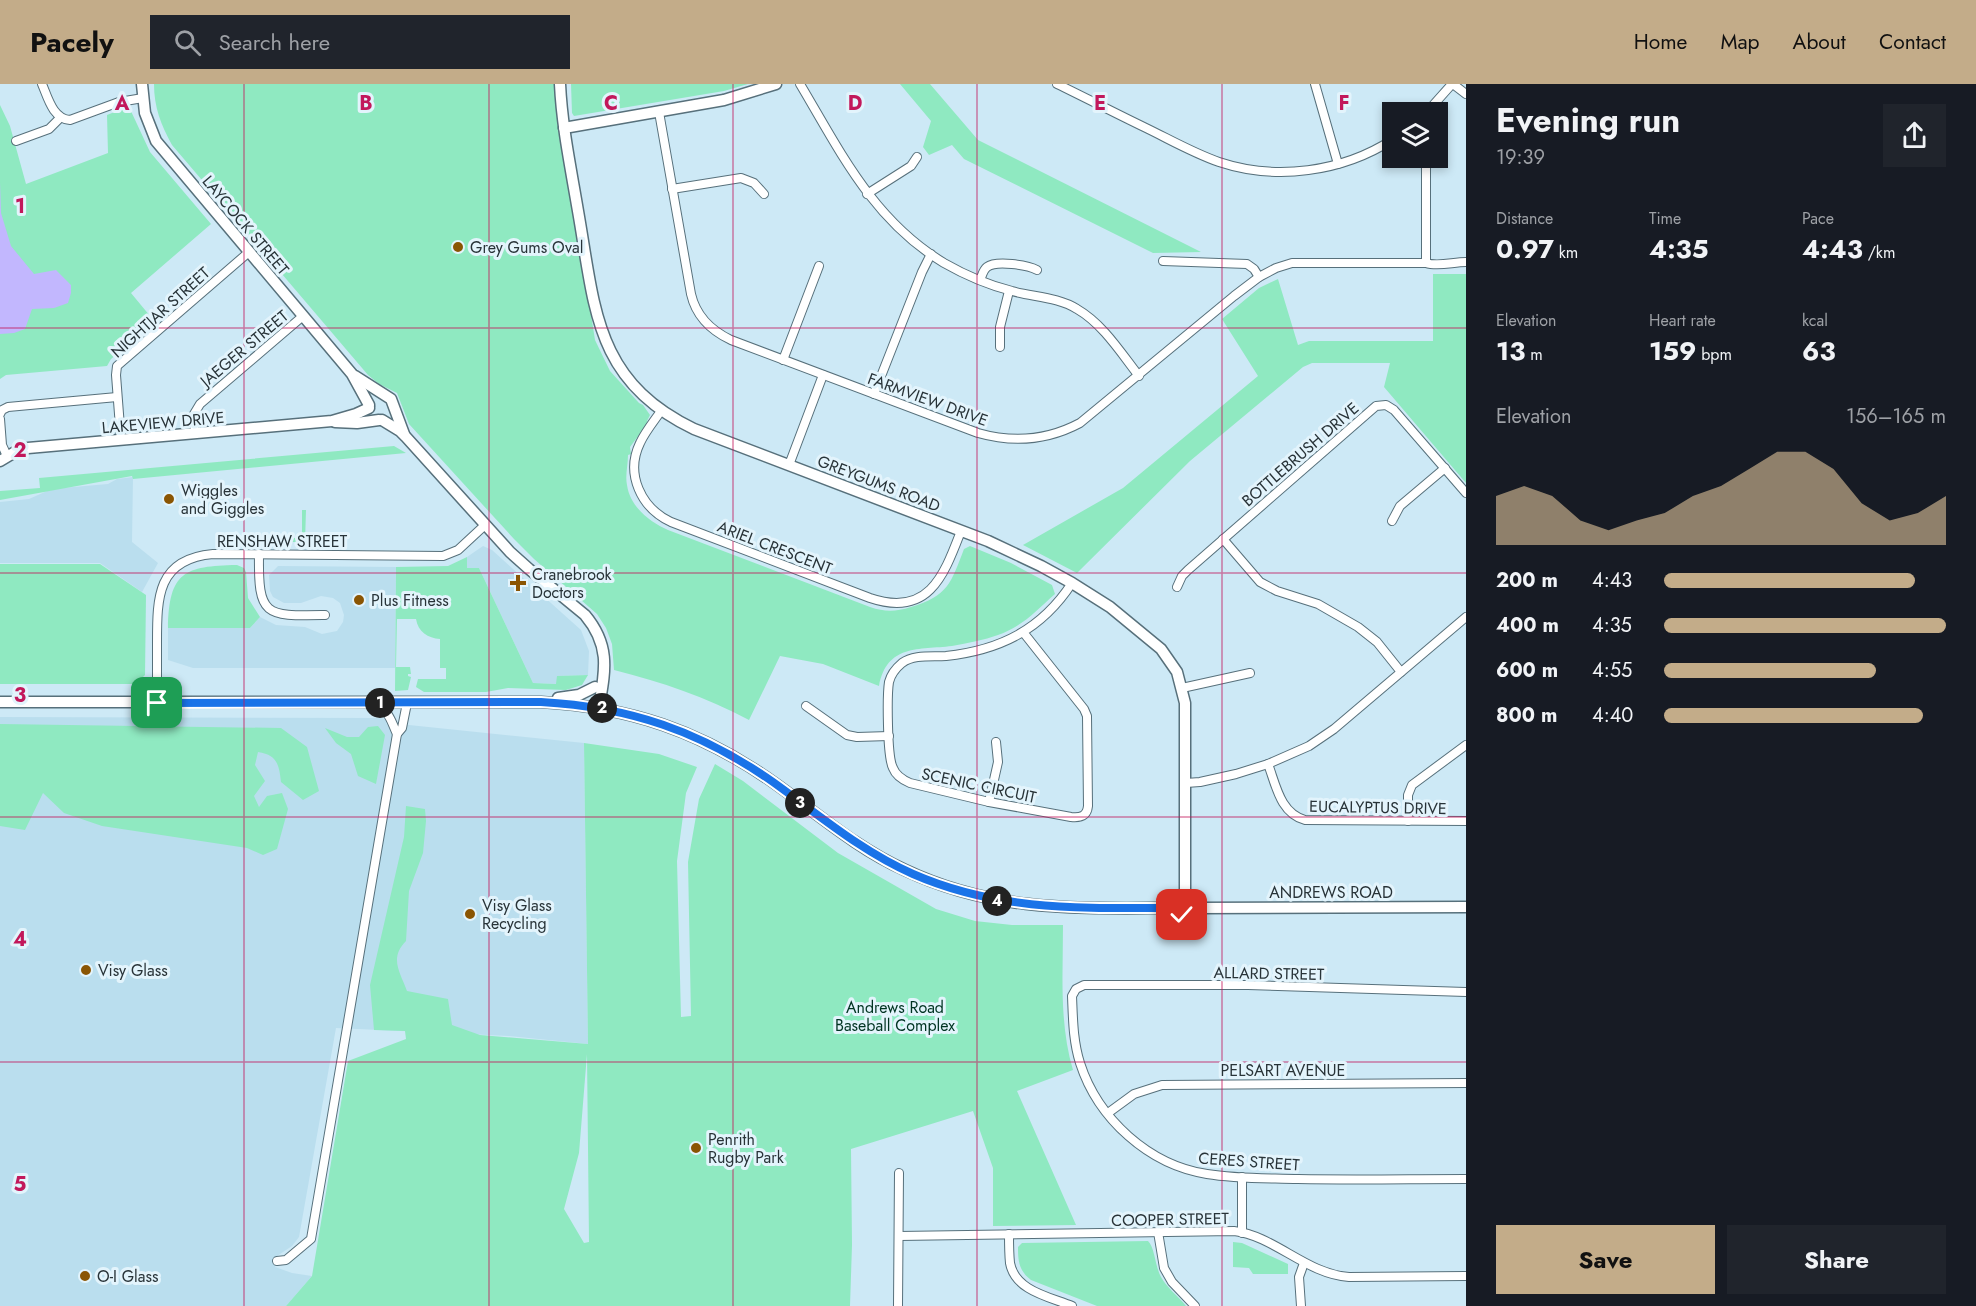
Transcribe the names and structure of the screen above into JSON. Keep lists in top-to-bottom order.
{
  "streets": {
    "street": [
      "LAYCOCK STREET",
      "NIGHTJAR STREET",
      "JAEGER STREET",
      "FARMVIEW DRIVE",
      "LAKEVIEW DRIVE",
      "BOTTLEBRUSH DRIVE",
      "GREYGUMS ROAD",
      "RENSHAW STREET",
      "ARIEL CRESCENT",
      "SCENIC CIRCUIT",
      "EUCALYPTUS DRIVE",
      "ANDREWS ROAD",
      "ALLARD STREET",
      "PELSART AVENUE",
      "CERES STREET",
      "COOPER STREET"
    ]
  },
  "crossings": [
    ["LAYCOCK STREET", "NIGHTJAR STREET"],
    ["LAYCOCK STREET", "JAEGER STREET"],
    ["LAYCOCK STREET", "LAKEVIEW DRIVE"],
    ["NIGHTJAR STREET", "LAKEVIEW DRIVE"],
    ["JAEGER STREET", "LAKEVIEW DRIVE"],
    ["GREYGUMS ROAD", "ARIEL CRESCENT"],
    ["GREYGUMS ROAD", "SCENIC CIRCUIT"],
    ["GREYGUMS ROAD", "ANDREWS ROAD"],
    ["RENSHAW STREET", "ANDREWS ROAD"],
    ["ALLARD STREET", "CERES STREET"],
    ["PELSART AVENUE", "CERES STREET"]
  ],
  "parks": ["Andrews Road Baseball Complex"],
  "places": {
    "other": [
      "Grey Gums Oval",
      "Wiggles and Giggles",
      "Plus Fitness",
      "Visy Glass Recycling",
      "Visy Glass",
      "Penrith Rugby Park",
      "O-I Glass"
    ],
    "health": ["Cranebrook Doctors"]
  },
  "page": {
    "header": "Pacely",
    "search": "Search here",
    "nav": [
      "Home",
      "Map",
      "About",
      "Contact"
    ],
    "heading": ["Evening run", "19:39"],
    "stats": [
      ["Distance", "0.97 km"],
      ["Time", "4:35"],
      ["Pace", "4:43 /km"],
      ["Elevation", "13 m"],
      ["Heart rate", "159 bpm"],
      ["kcal", "63"]
    ],
    "chart": ["Elevation", "156–165 m"],
    "list": [
      {
        "name": "200 m",
        "note": "4:43"
      },
      {
        "name": "400 m",
        "note": "4:35"
      },
      {
        "name": "600 m",
        "note": "4:55"
      },
      {
        "name": "800 m",
        "note": "4:40"
      }
    ],
    "pins": [
      "1",
      "2",
      "3",
      "4"
    ],
    "buttons": ["Save", "Share"]
  },
  "grid": {
    "columns": [
      "A",
      "B",
      "C",
      "D",
      "E",
      "F"
    ],
    "rows": [
      "1",
      "2",
      "3",
      "4",
      "5"
    ]
  }
}
